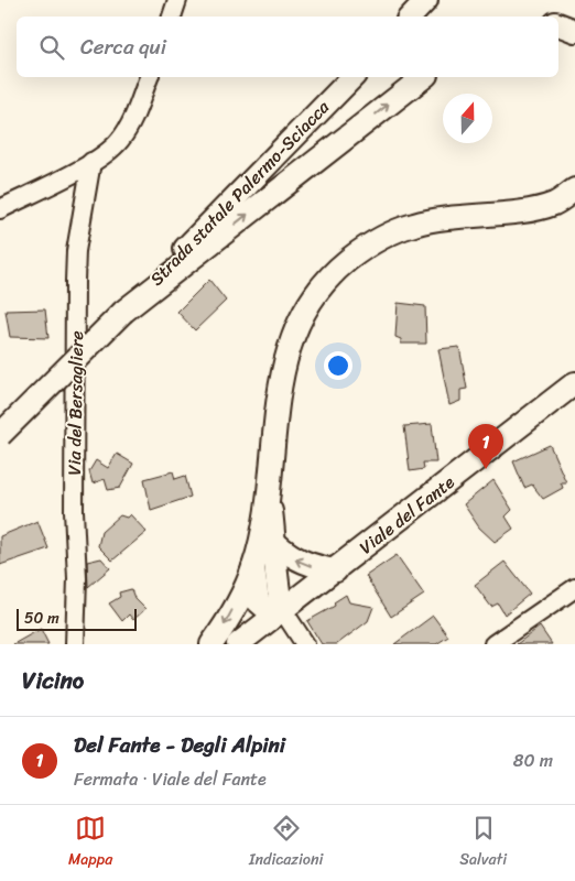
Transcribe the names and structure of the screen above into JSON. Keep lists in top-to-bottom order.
{
  "streets": {
    "main road": ["Strada statale Palermo-Sciacca", "Viale del Fante"],
    "street": ["Via del Bersagliere"]
  },
  "scale_bar": "50 m",
  "north": "top",
  "page": {
    "search": "Cerca qui",
    "pins": "1",
    "scale": "50 m",
    "heading": "Vicino",
    "list": [
      {
        "mark": "1",
        "name": "Del Fante - Degli Alpini",
        "note": "Fermata · Viale del Fante",
        "value": "80 m"
      }
    ],
    "nav": ["Mappa", "Indicazioni", "Salvati"]
  }
}
